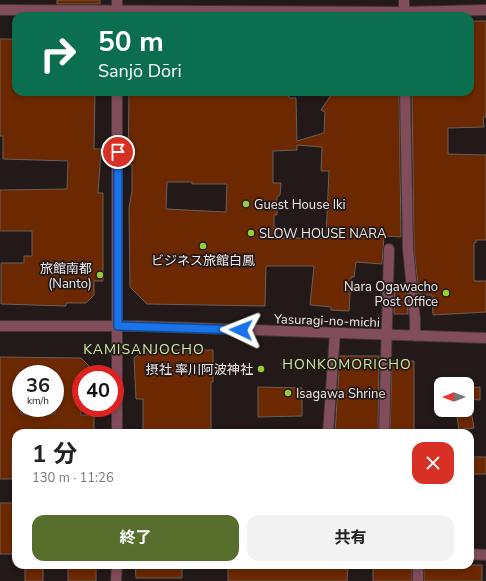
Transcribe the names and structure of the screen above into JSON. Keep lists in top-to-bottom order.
{
  "streets": {
    "street": ["Yasuragi-no-michi"]
  },
  "districts": ["KAMISANJOCHO", "HONKOMORICHO"],
  "places": [
    "Guest House Iki",
    "SLOW HOUSE NARA",
    "ビジネス旅館白鳳",
    "旅館南都 (Nanto)",
    "Nara Ogawacho Post Office",
    "摂社 率川阿波神社",
    "Isagawa Shrine"
  ],
  "north": "left",
  "page": {
    "turn": ["50 m", "Sanjō Dōri"],
    "speed": "36 km/h",
    "limit": "40",
    "heading": ["1 分", "130 m · 11:26"],
    "buttons": ["終了", "共有"]
  }
}
